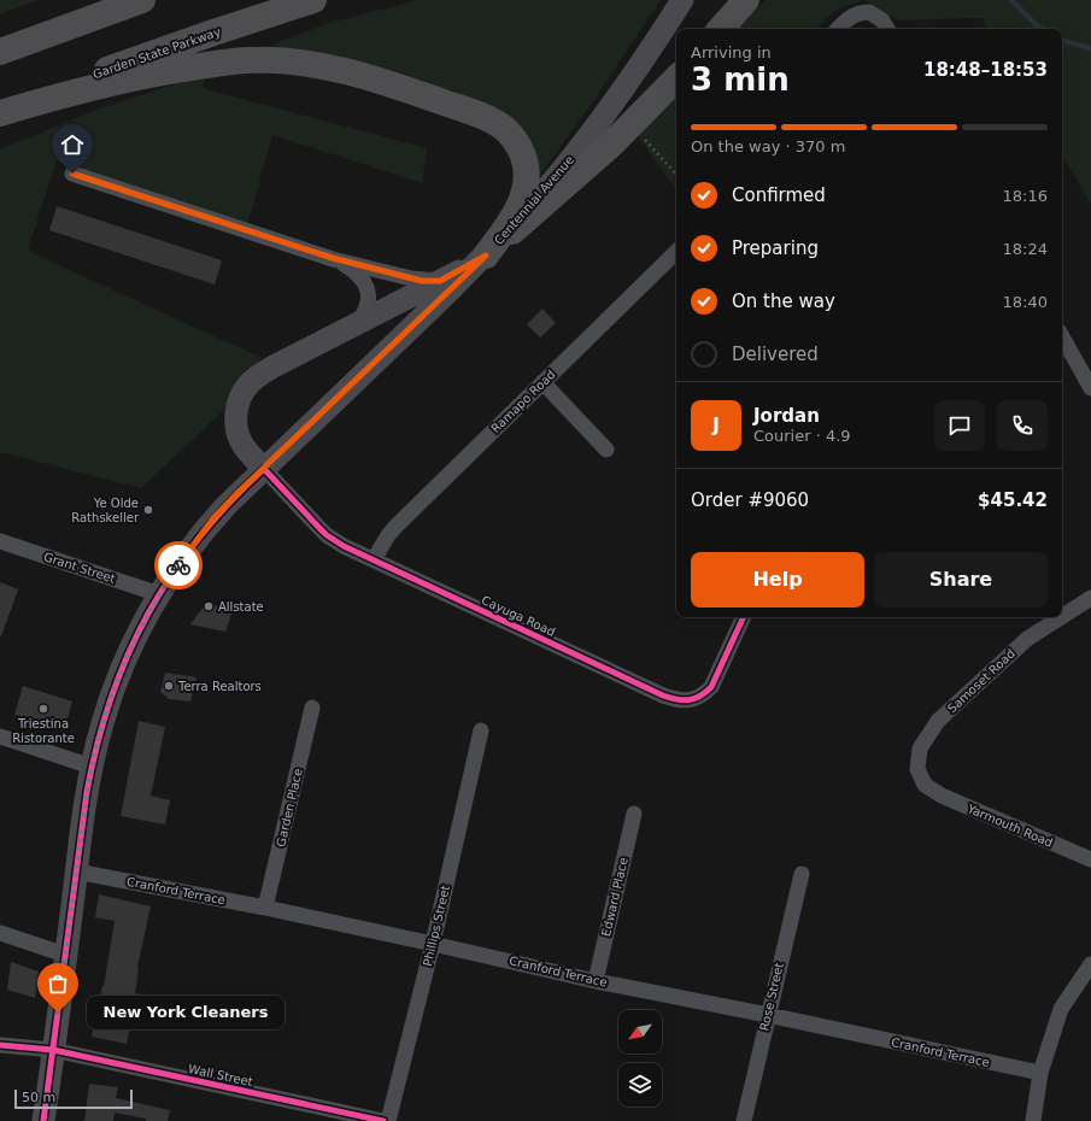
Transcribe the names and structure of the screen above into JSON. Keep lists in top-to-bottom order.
{
  "streets": {
    "highway": ["Garden State Parkway"],
    "main road": ["Centennial Avenue"],
    "street": [
      "Ramapo Road",
      "Grant Street",
      "Cayuga Road",
      "Samoset Road",
      "Garden Place",
      "Yarmouth Road",
      "Cranford Terrace",
      "Edward Place",
      "Phillips Street",
      "Rose Street",
      "Wall Street"
    ]
  },
  "crossings": [
    ["Centennial Avenue", "Grant Street"],
    ["Centennial Avenue", "Cayuga Road"],
    ["Centennial Avenue", "Cranford Terrace"],
    ["Centennial Avenue", "Wall Street"],
    ["Ramapo Road", "Cayuga Road"],
    ["Samoset Road", "Yarmouth Road"],
    ["Garden Place", "Cranford Terrace"],
    ["Cranford Terrace", "Edward Place"],
    ["Cranford Terrace", "Phillips Street"],
    ["Cranford Terrace", "Rose Street"]
  ],
  "places": [
    "Ye Olde Rathskeller",
    "Allstate",
    "Terra Realtors",
    "Triestina Ristorante",
    "New York Cleaners"
  ],
  "scale_bar": "50 m",
  "north": "bottom left",
  "page": {
    "heading": ["3 min", "Arriving in", "18:48–18:53"],
    "panel": [
      "Jordan",
      "Courier · 4.9",
      "Order #9060",
      "$45.42"
    ],
    "bar": "On the way · 370 m",
    "list": [
      ["Confirmed", "18:16"],
      ["Preparing", "18:24"],
      ["On the way", "18:40"],
      "Delivered"
    ],
    "round": "J",
    "buttons": ["Help", "Share"],
    "bubble": "New York Cleaners",
    "scale": "50 m"
  }
}
